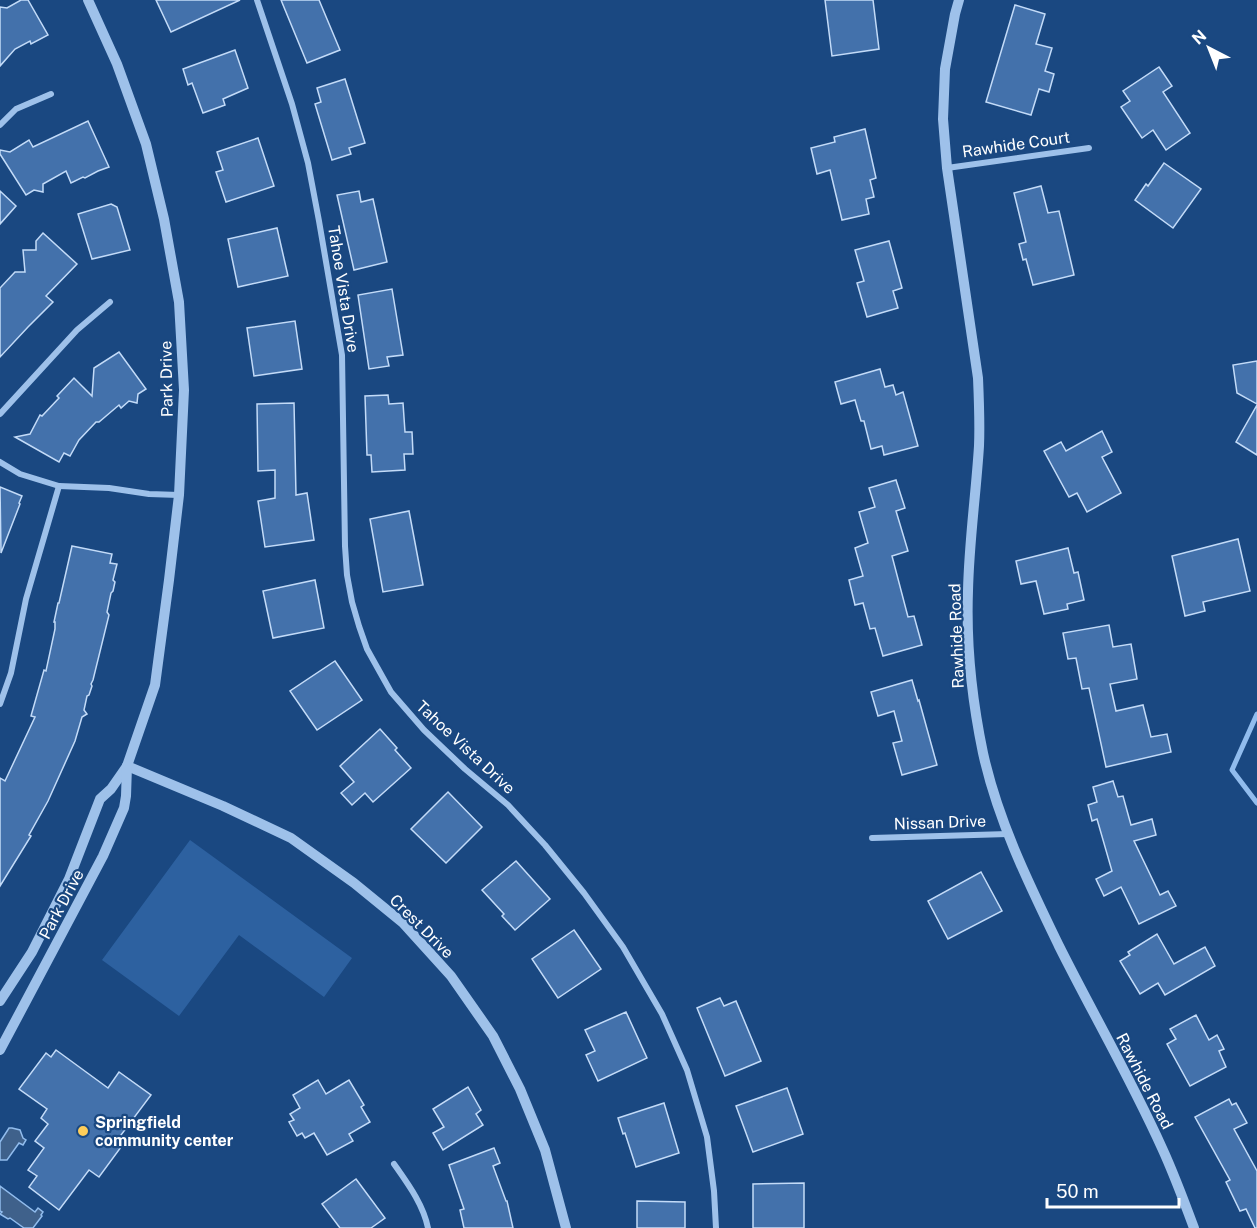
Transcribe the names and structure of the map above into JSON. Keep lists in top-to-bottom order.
{
  "streets": {
    "street": [
      "Rawhide Court",
      "Tahoe Vista Drive",
      "Park Drive",
      "Rawhide Road",
      "Nissan Drive",
      "Crest Drive"
    ]
  },
  "crossings": [
    ["Rawhide Court", "Rawhide Road"],
    ["Park Drive", "Crest Drive"],
    ["Rawhide Road", "Nissan Drive"]
  ],
  "places": ["Springfield community center"],
  "scale_bar": "50 m",
  "north": "top left"
}
